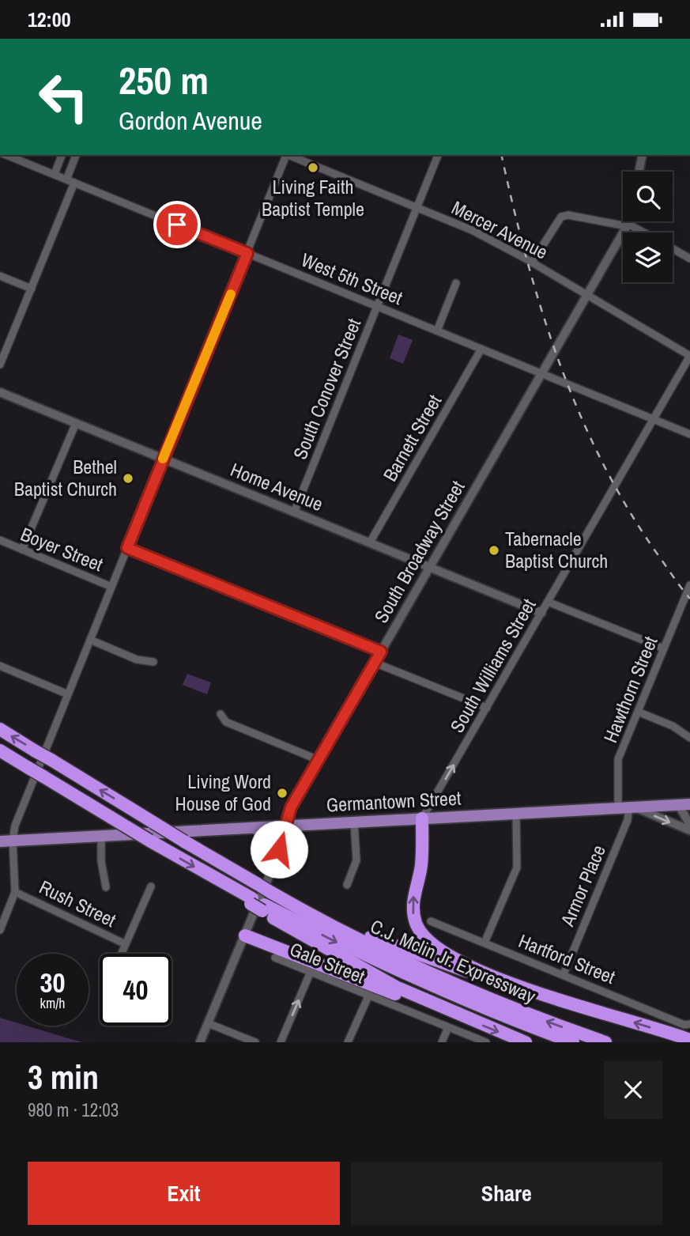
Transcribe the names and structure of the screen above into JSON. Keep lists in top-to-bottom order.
{
  "streets": {
    "highway": ["C.J. Mclin Jr. Expressway"],
    "main road": ["Germantown Street"],
    "street": [
      "Mercer Avenue",
      "West 5th Street",
      "South Conover Street",
      "Barnett Street",
      "Home Avenue",
      "Boyer Street",
      "South Broadway Street",
      "South Williams Street",
      "Hawthorn Street",
      "Armor Place",
      "Rush Street",
      "Hartford Street",
      "Gale Street"
    ]
  },
  "crossings": [
    ["Mercer Avenue", "South Conover Street"],
    ["Mercer Avenue", "South Broadway Street"],
    ["Mercer Avenue", "South Williams Street"],
    ["West 5th Street", "South Conover Street"],
    ["West 5th Street", "Barnett Street"],
    ["West 5th Street", "South Broadway Street"],
    ["West 5th Street", "South Williams Street"],
    ["South Conover Street", "Home Avenue"],
    ["Barnett Street", "Home Avenue"],
    ["Home Avenue", "South Broadway Street"],
    ["Home Avenue", "South Williams Street"],
    ["South Broadway Street", "Germantown Street"],
    ["South Williams Street", "Germantown Street"],
    ["Hawthorn Street", "Germantown Street"],
    ["Hawthorn Street", "Armor Place"],
    ["Germantown Street", "Armor Place"],
    ["Armor Place", "Hartford Street"]
  ],
  "places": [
    "Living Faith Baptist Temple",
    "Bethel Baptist Church",
    "Tabernacle Baptist Church",
    "Living Word House of God"
  ],
  "page": {
    "status": "12:00",
    "turn": ["250 m", "Gordon Avenue"],
    "speed": "30 km/h",
    "limit": "40",
    "heading": ["3 min", "980 m · 12:03"],
    "buttons": ["Exit", "Share"]
  }
}
